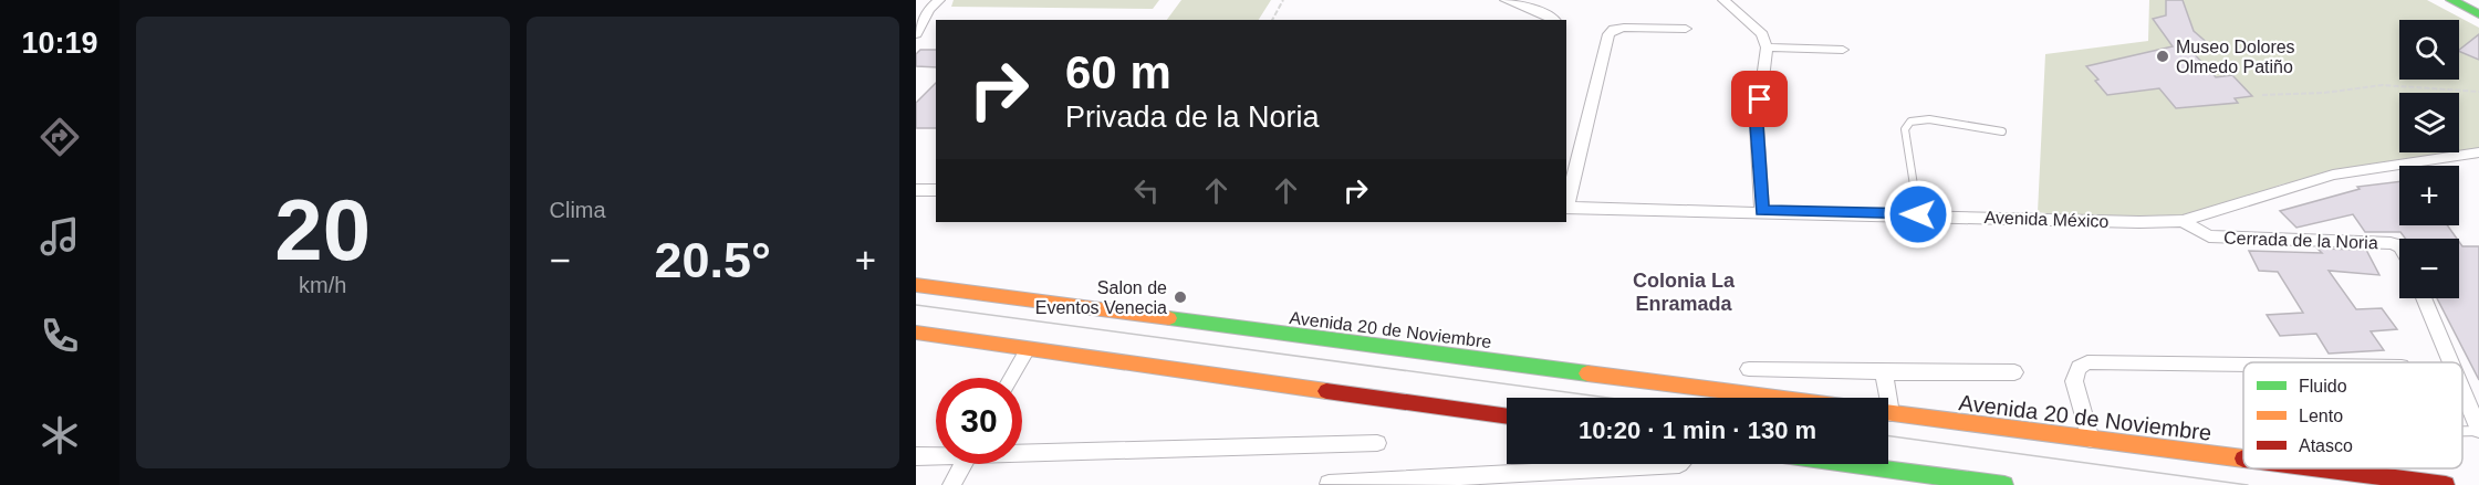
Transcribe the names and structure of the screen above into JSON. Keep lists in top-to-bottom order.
{
  "streets": {
    "main road": ["Avenida 20 de Noviembre"],
    "street": ["Avenida México", "Cerrada de la Noria"]
  },
  "crossings": [
    ["Avenida México", "Cerrada de la Noria"]
  ],
  "districts": ["Colonia La Enramada"],
  "places": ["Museo Dolores Olmedo Patiño", "Salon de Eventos Venecia"],
  "legend": ["Fluido", "Lento", "Atasco"],
  "page": {
    "tabs": "10:19",
    "tile": [
      ["20", "km/h"],
      "Clima"
    ],
    "map_buttons": ["+", "−"],
    "turn": ["60 m", "Privada de la Noria"],
    "heat": ["−", "20.5°", "+"],
    "limit": "30",
    "trip": "10:20 · 1 min · 130 m"
  }
}
